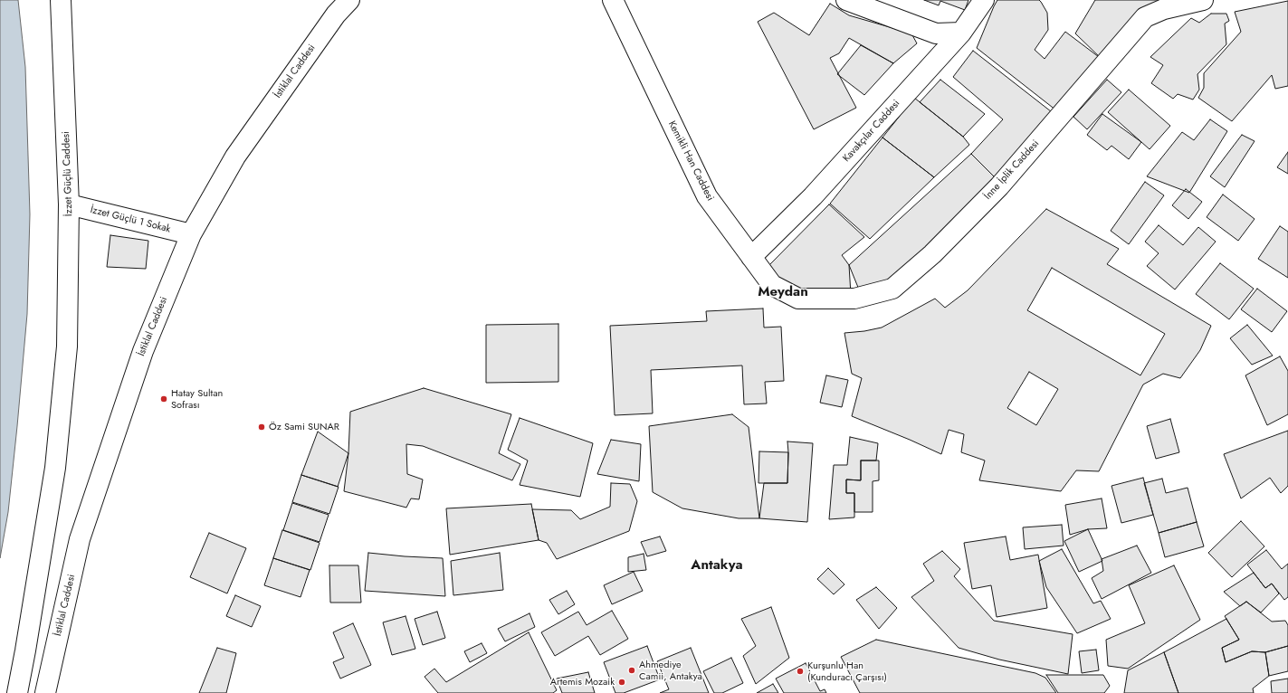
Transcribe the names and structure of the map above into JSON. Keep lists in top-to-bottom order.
{
  "streets": {
    "main road": [
      "İstiklal Caddesi",
      "Kavakçılar Caddesi",
      "Kemikli Han Caddesi",
      "İnne İplik Caddesi",
      "İzzet Güçlü Caddesi",
      "İzzet Güçlü 1 Sokak"
    ]
  },
  "crossings": [
    ["İstiklal Caddesi", "İzzet Güçlü 1 Sokak"],
    ["Kavakçılar Caddesi", "Kemikli Han Caddesi"],
    ["Kemikli Han Caddesi", "İnne İplik Caddesi"],
    ["İzzet Güçlü Caddesi", "İzzet Güçlü 1 Sokak"]
  ],
  "districts": ["Meydan", "Antakya"],
  "places": [
    "Hatay Sultan Sofrası",
    "Öz Sami SUNAR",
    "Ahmediye Camii, Antakya",
    "Kurşunlu Han (Kunduracı Çarşısı)",
    "Artemis Mozaik"
  ]
}
